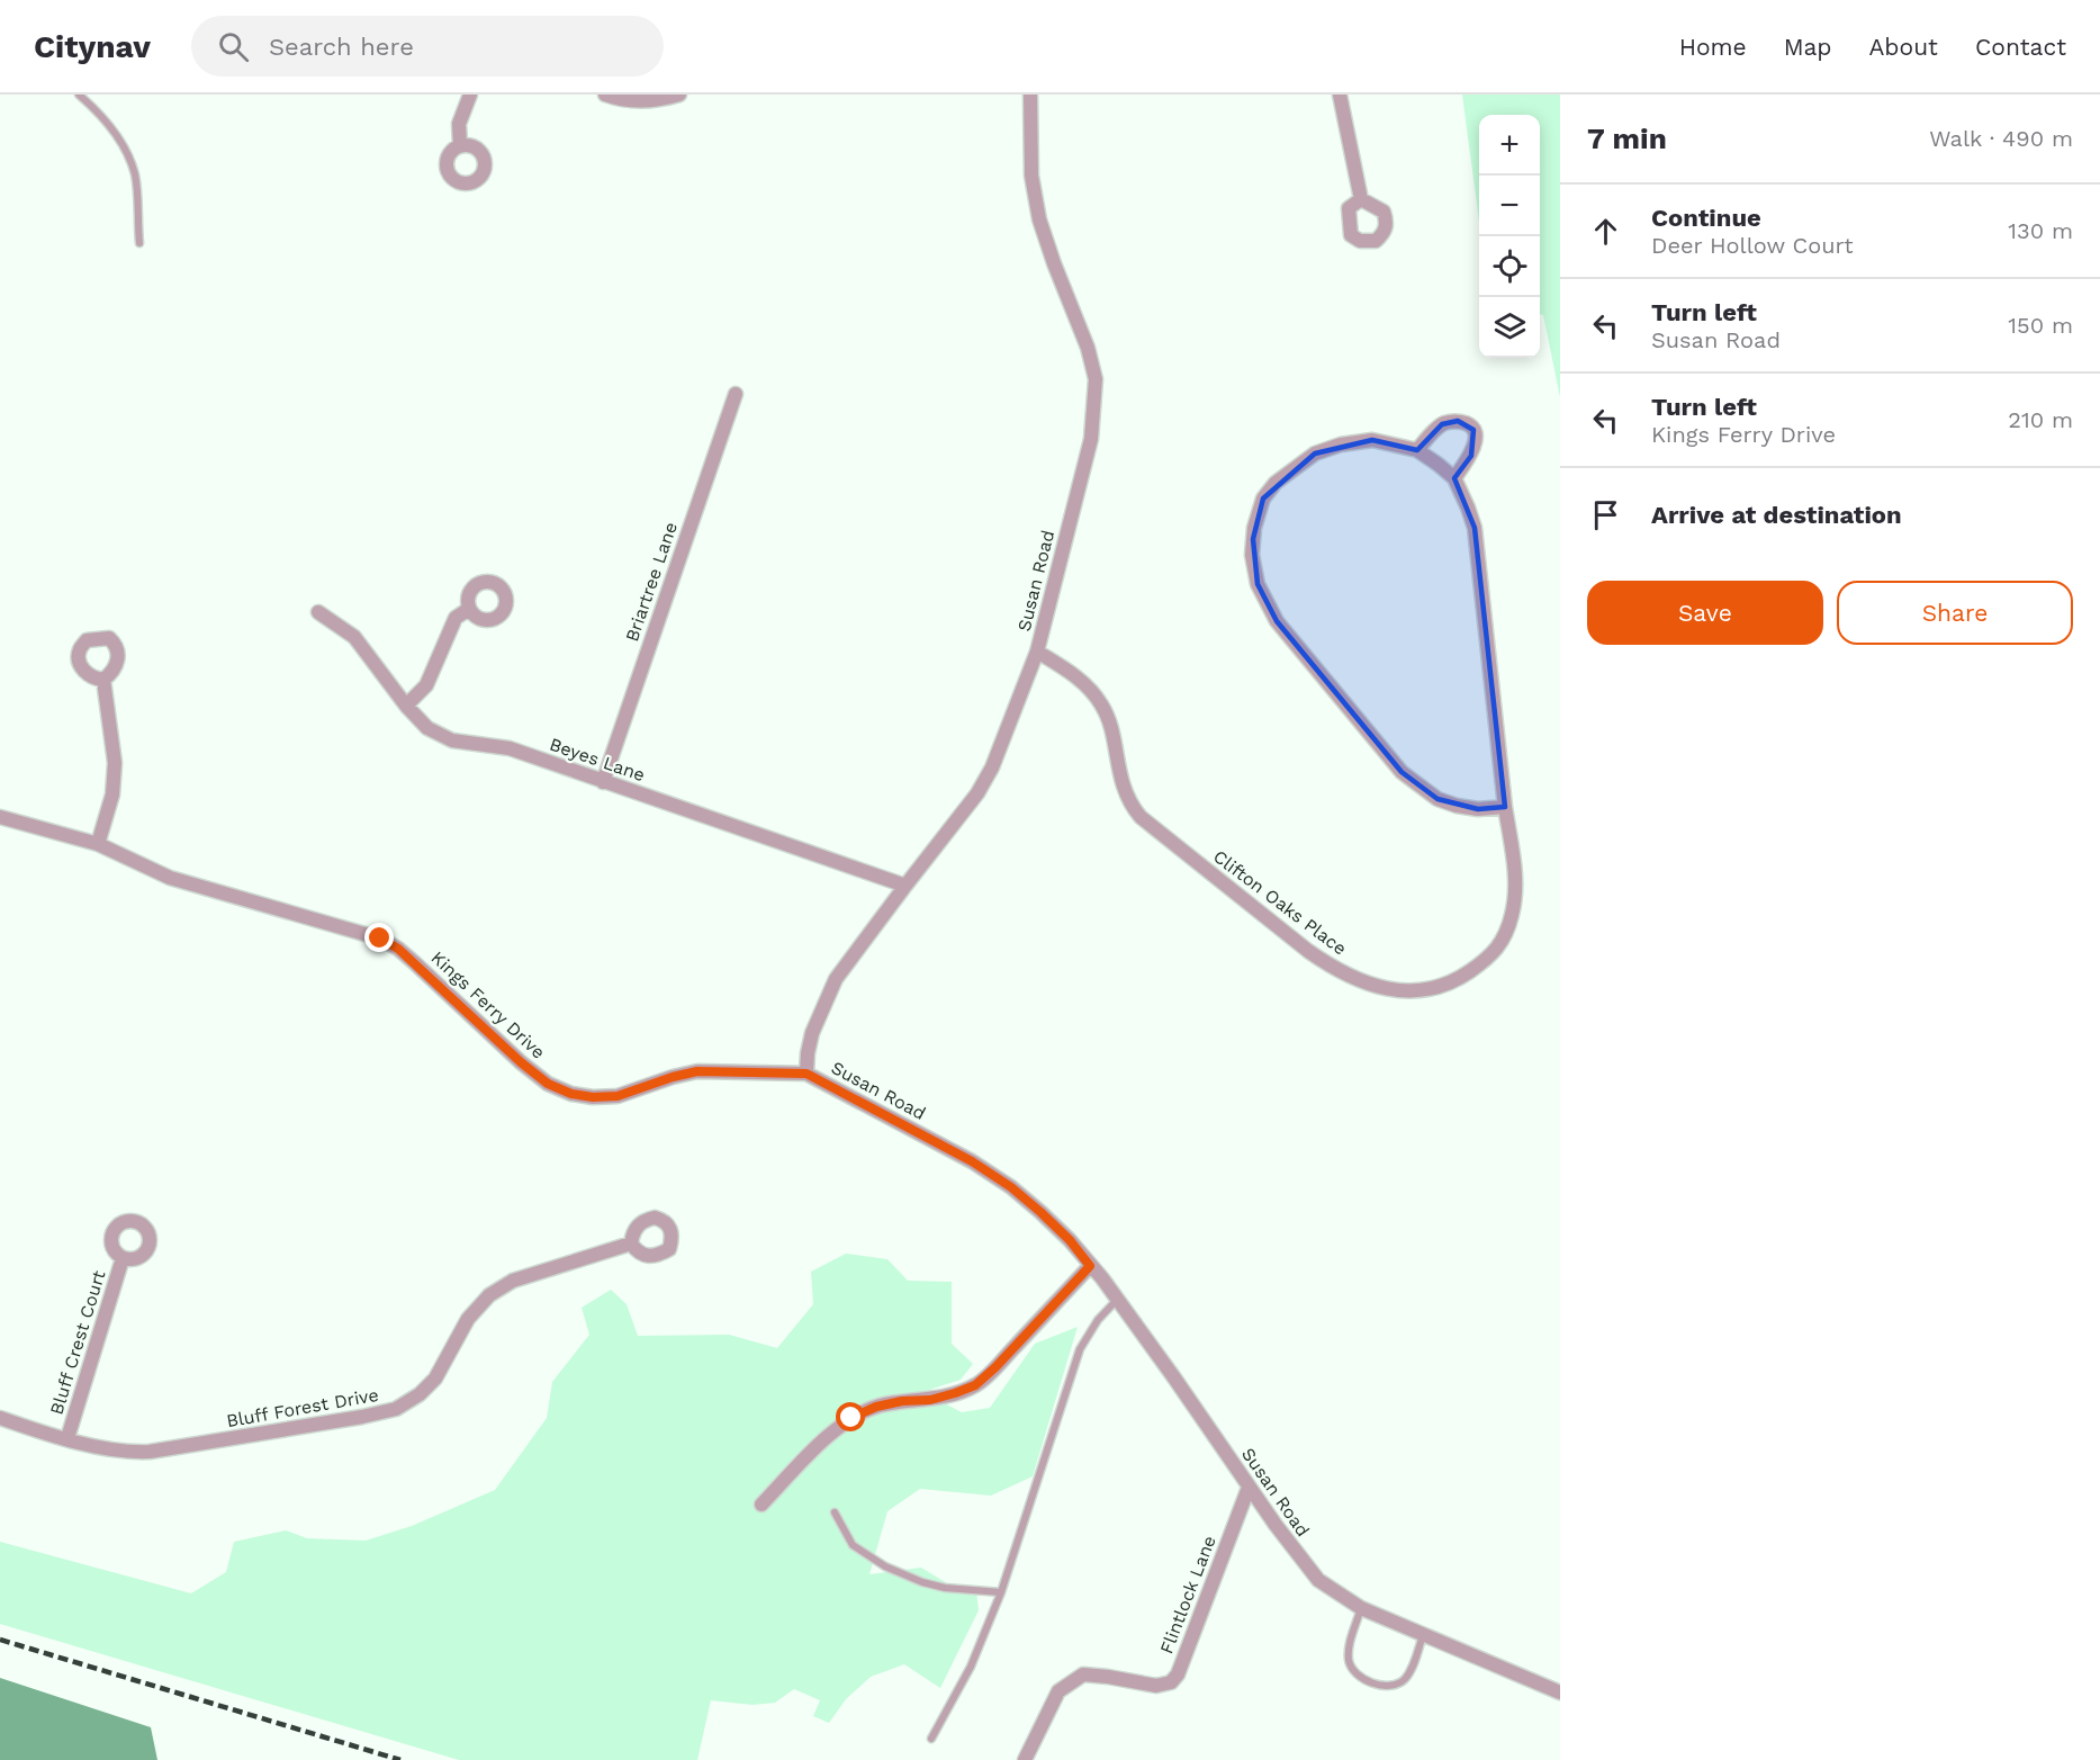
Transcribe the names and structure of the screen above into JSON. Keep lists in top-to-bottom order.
{
  "streets": {
    "street": [
      "Susan Road",
      "Briartree Lane",
      "Beyes Lane",
      "Clifton Oaks Place",
      "Kings Ferry Drive",
      "Bluff Crest Court",
      "Bluff Forest Drive",
      "Flintlock Lane"
    ]
  },
  "crossings": [
    ["Susan Road", "Beyes Lane"],
    ["Susan Road", "Clifton Oaks Place"],
    ["Susan Road", "Kings Ferry Drive"],
    ["Susan Road", "Flintlock Lane"],
    ["Briartree Lane", "Beyes Lane"],
    ["Bluff Crest Court", "Bluff Forest Drive"]
  ],
  "page": {
    "header": "Citynav",
    "search": "Search here",
    "nav": [
      "Home",
      "Map",
      "About",
      "Contact"
    ],
    "heading": ["7 min", "Walk · 490 m"],
    "map_buttons": ["+", "−"],
    "list": [
      ["Continue", "Deer Hollow Court", "130 m"],
      ["Turn left", "Susan Road", "150 m"],
      ["Turn left", "Kings Ferry Drive", "210 m"],
      "Arrive at destination"
    ],
    "buttons": ["Save", "Share"]
  }
}
